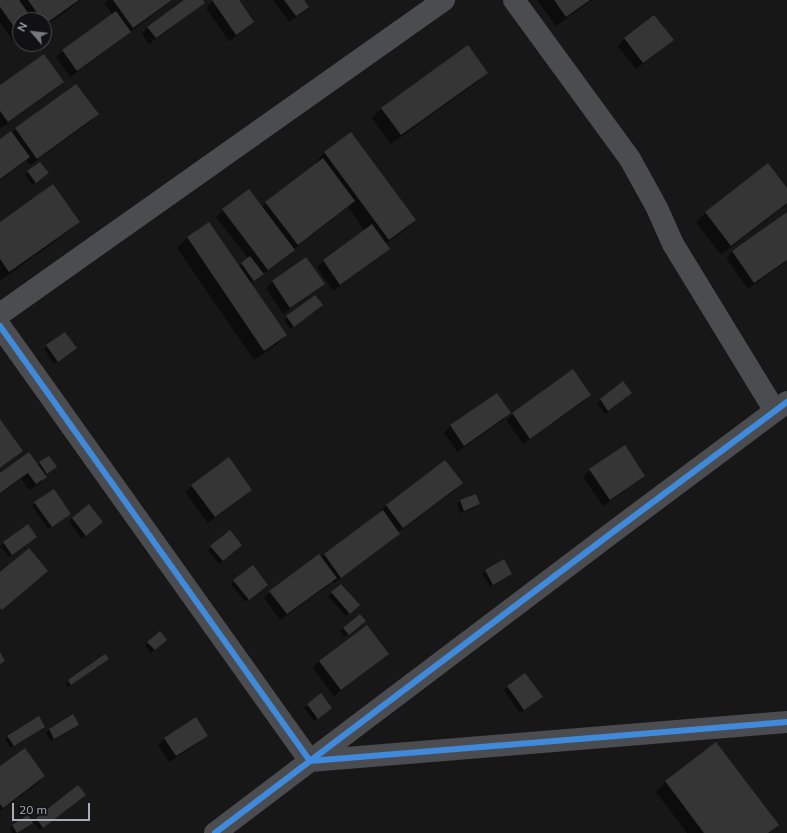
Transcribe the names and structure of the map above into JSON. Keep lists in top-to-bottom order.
{
  "scale_bar": "20 m",
  "north": "top left"
}
